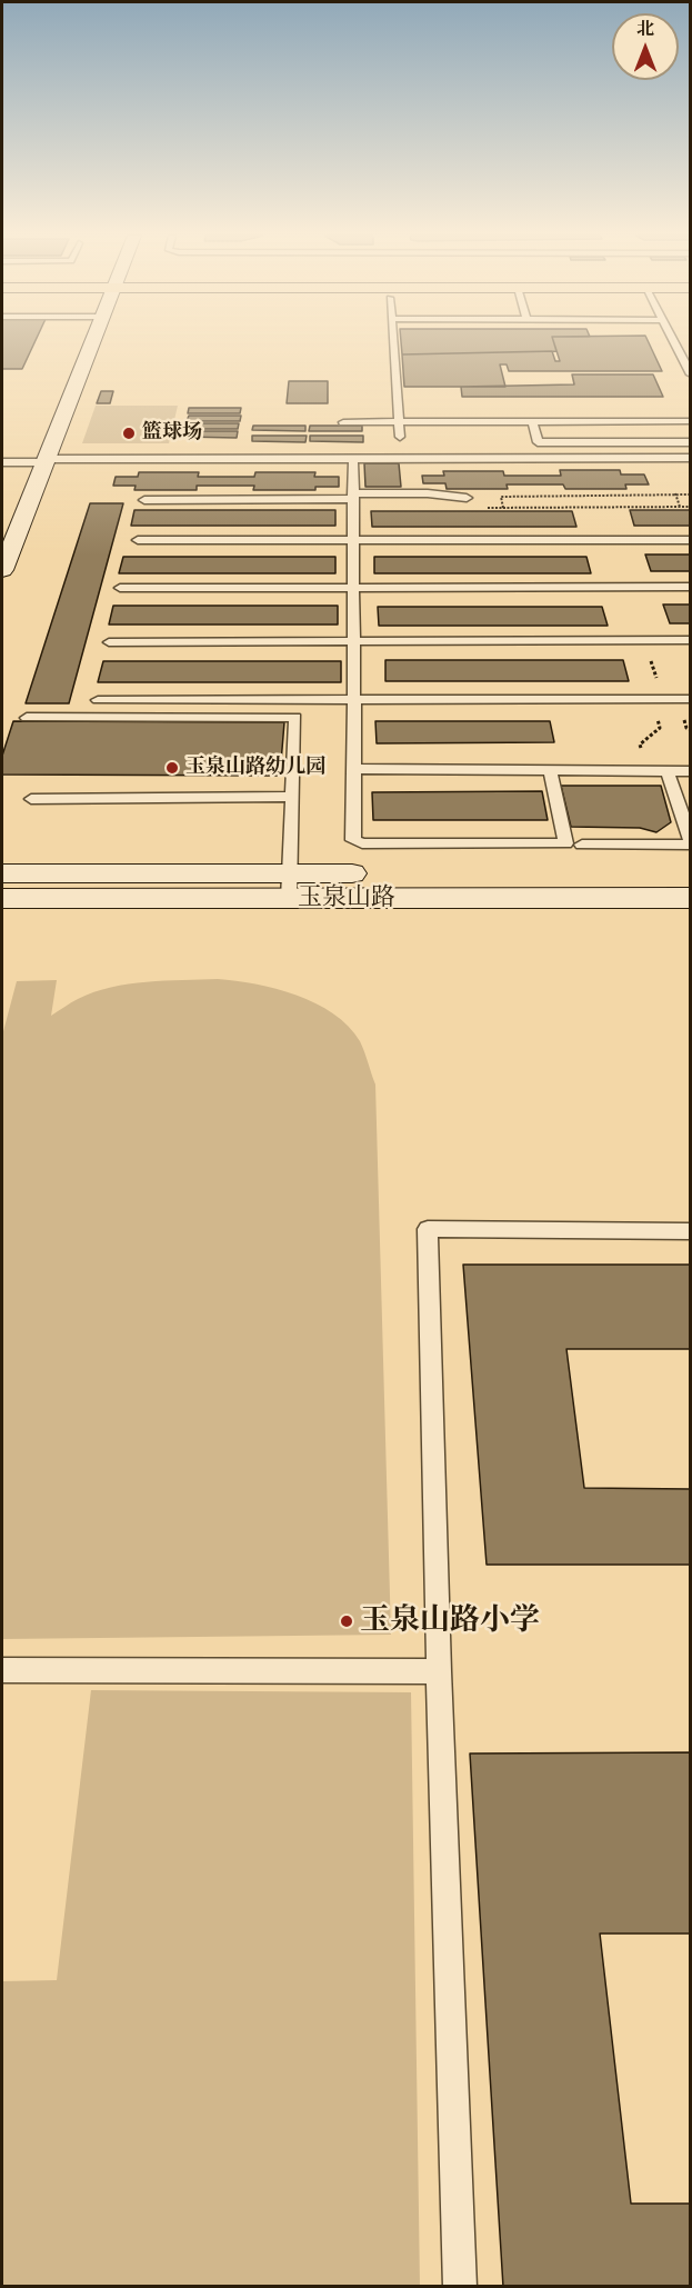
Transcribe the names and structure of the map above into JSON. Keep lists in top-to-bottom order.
{
  "streets": {
    "street": ["玉泉山路"]
  },
  "places": ["篮球场", "玉泉山路幼儿园", "玉泉山路小学"],
  "north": "top"
}
